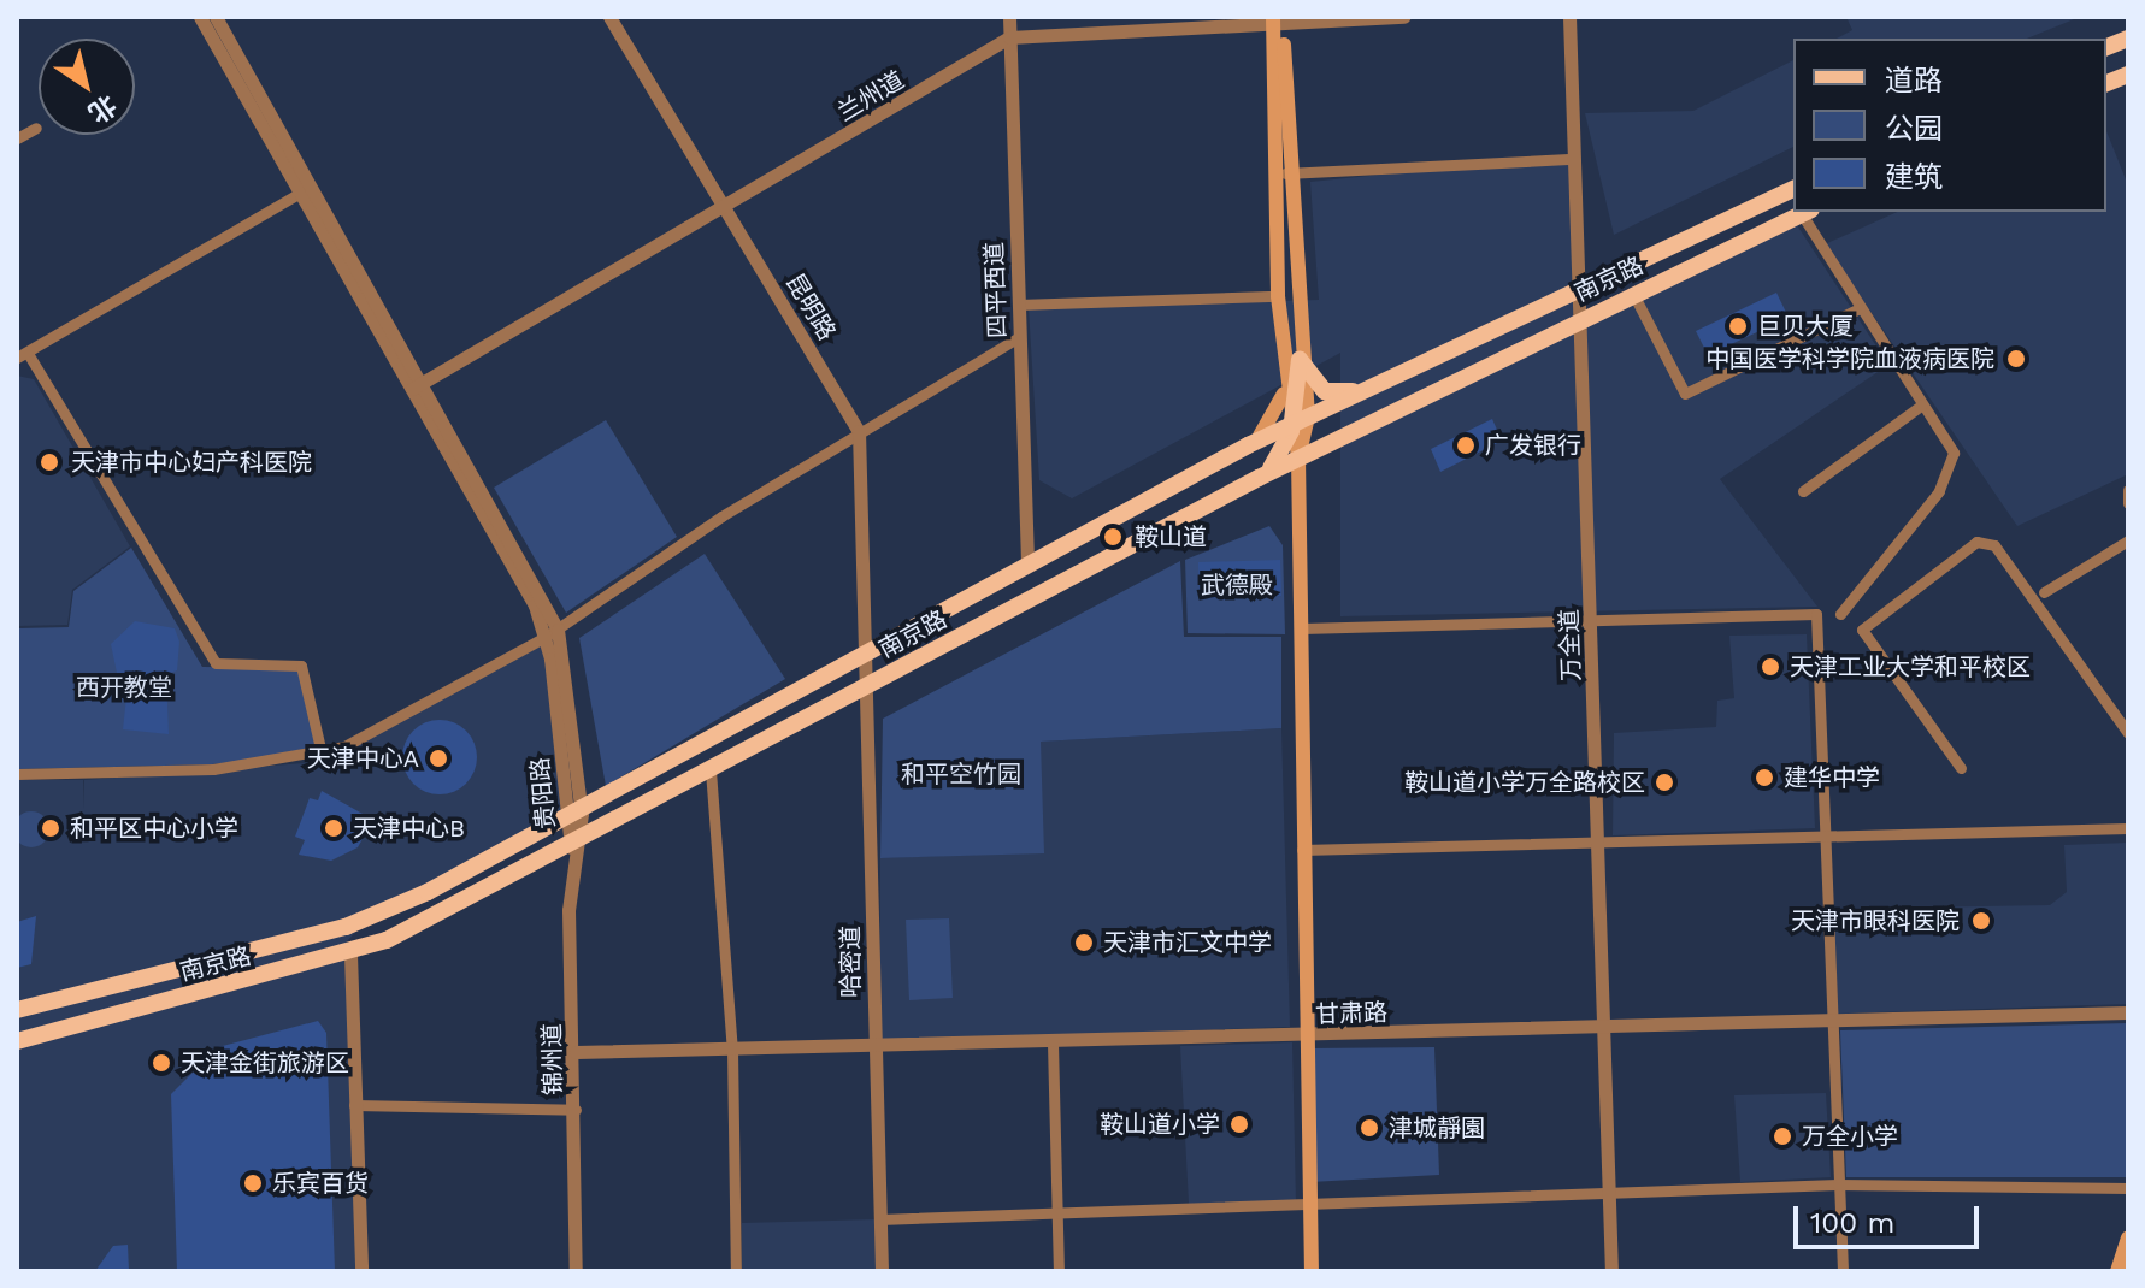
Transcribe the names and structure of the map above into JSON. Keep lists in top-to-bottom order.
{
  "streets": {
    "main road": ["南京路"],
    "street": [
      "兰州道",
      "四平西道",
      "昆明路",
      "万全道",
      "贵阳路",
      "哈密道",
      "甘肃路",
      "锦州道"
    ]
  },
  "crossings": [
    ["兰州道", "四平西道"],
    ["兰州道", "昆明路"],
    ["兰州道", "贵阳路"],
    ["南京路", "四平西道"],
    ["南京路", "昆明路"],
    ["南京路", "万全道"],
    ["南京路", "贵阳路"],
    ["南京路", "哈密道"],
    ["南京路", "锦州道"],
    ["昆明路", "哈密道"],
    ["万全道", "甘肃路"],
    ["贵阳路", "锦州道"],
    ["哈密道", "甘肃路"],
    ["甘肃路", "锦州道"]
  ],
  "parks": ["武德殿", "西开教堂", "和平空竹园"],
  "places": [
    "巨贝大厦",
    "中国医学科学院血液病医院",
    "广发银行",
    "天津市中心妇产科医院",
    "鞍山道",
    "天津工业大学和平校区",
    "天津中心A",
    "建华中学",
    "鞍山道小学万全路校区",
    "和平区中心小学",
    "天津中心B",
    "天津市眼科医院",
    "天津市汇文中学",
    "天津金街旅游区",
    "鞍山道小学",
    "津城靜園",
    "万全小学",
    "乐宾百货"
  ],
  "legend": ["道路", "公园", "建筑"],
  "scale_bar": "100 m",
  "north": "bottom right"
}
